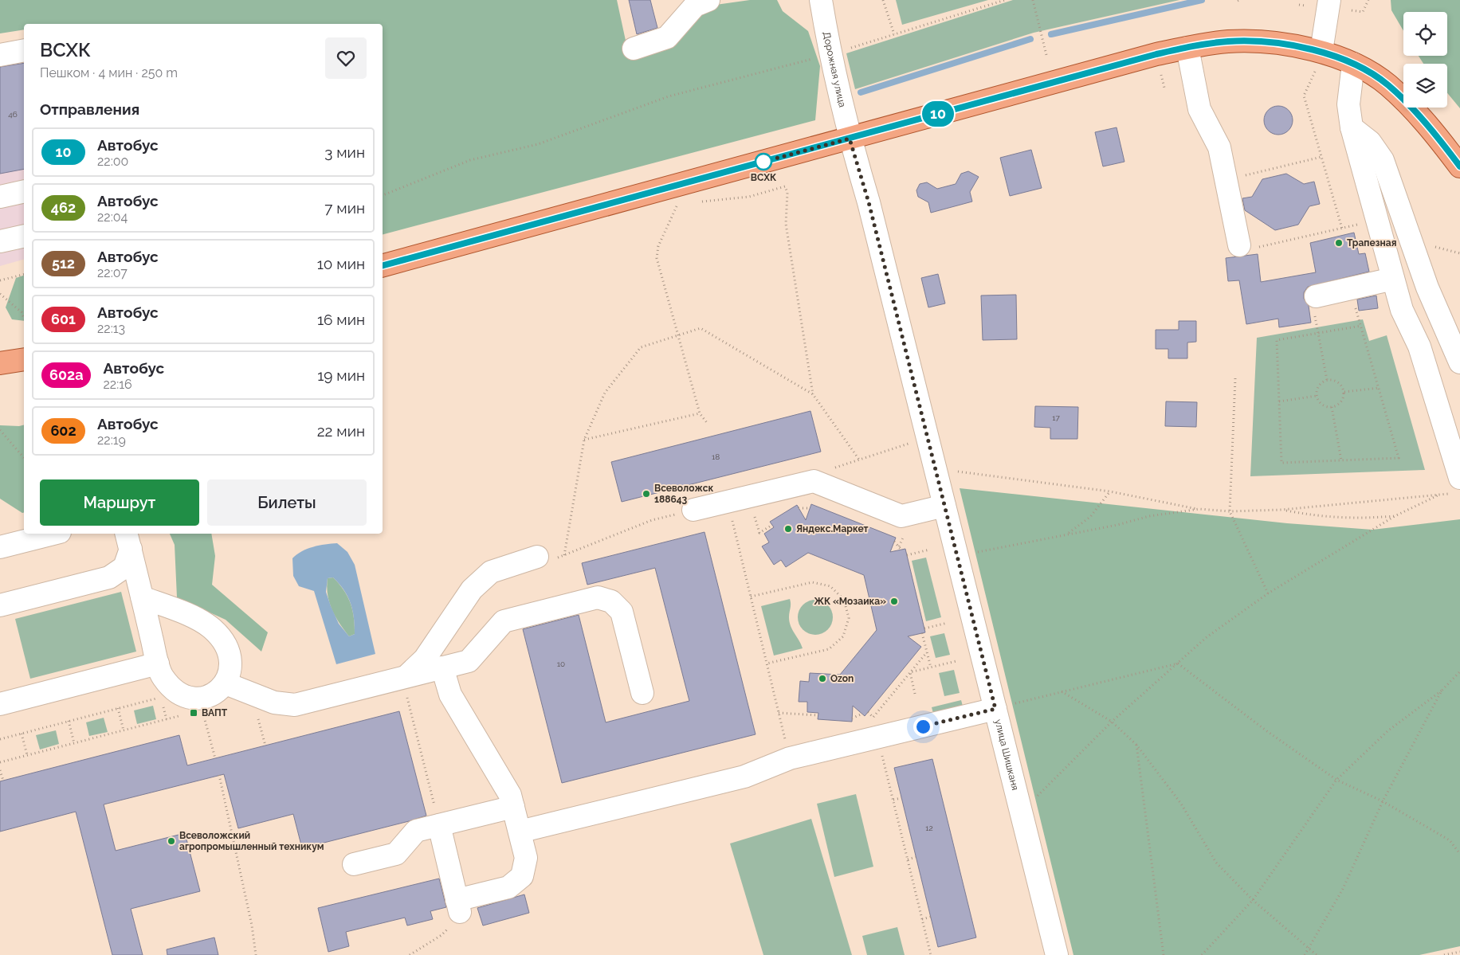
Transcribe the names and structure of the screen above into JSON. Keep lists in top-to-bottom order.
{
  "streets": {
    "street": ["Дорожная улица", "улица Шишканя"]
  },
  "crossings": [
    ["Дорожная улица", "улица Шишканя"]
  ],
  "places": {
    "other": [
      "ВСХК",
      "Трапезная",
      "Всеволожск 188643",
      "Яндекс.Маркет",
      "ЖК «Мозаика»",
      "Ozon",
      "Всеволожский агропромышленный техникум"
    ],
    "transit": ["ВАПТ"]
  },
  "lines": ["bus line 10"],
  "house_numbers": [
    "46",
    "17",
    "18",
    "10",
    "12"
  ],
  "page": {
    "on_map": "10",
    "heading": [
      ["ВСХК", "Пешком · 4 мин · 250 m"],
      "Отправления"
    ],
    "list": [
      {
        "mark": "10",
        "name": "Автобус",
        "note": "22:00",
        "value": "3 мин"
      },
      {
        "mark": "462",
        "name": "Автобус",
        "note": "22:04",
        "value": "7 мин"
      },
      {
        "mark": "512",
        "name": "Автобус",
        "note": "22:07",
        "value": "10 мин"
      },
      {
        "mark": "601",
        "name": "Автобус",
        "note": "22:13",
        "value": "16 мин"
      },
      {
        "mark": "602а",
        "name": "Автобус",
        "note": "22:16",
        "value": "19 мин"
      },
      {
        "mark": "602",
        "name": "Автобус",
        "note": "22:19",
        "value": "22 мин"
      }
    ],
    "buttons": ["Маршрут", "Билеты"]
  }
}
